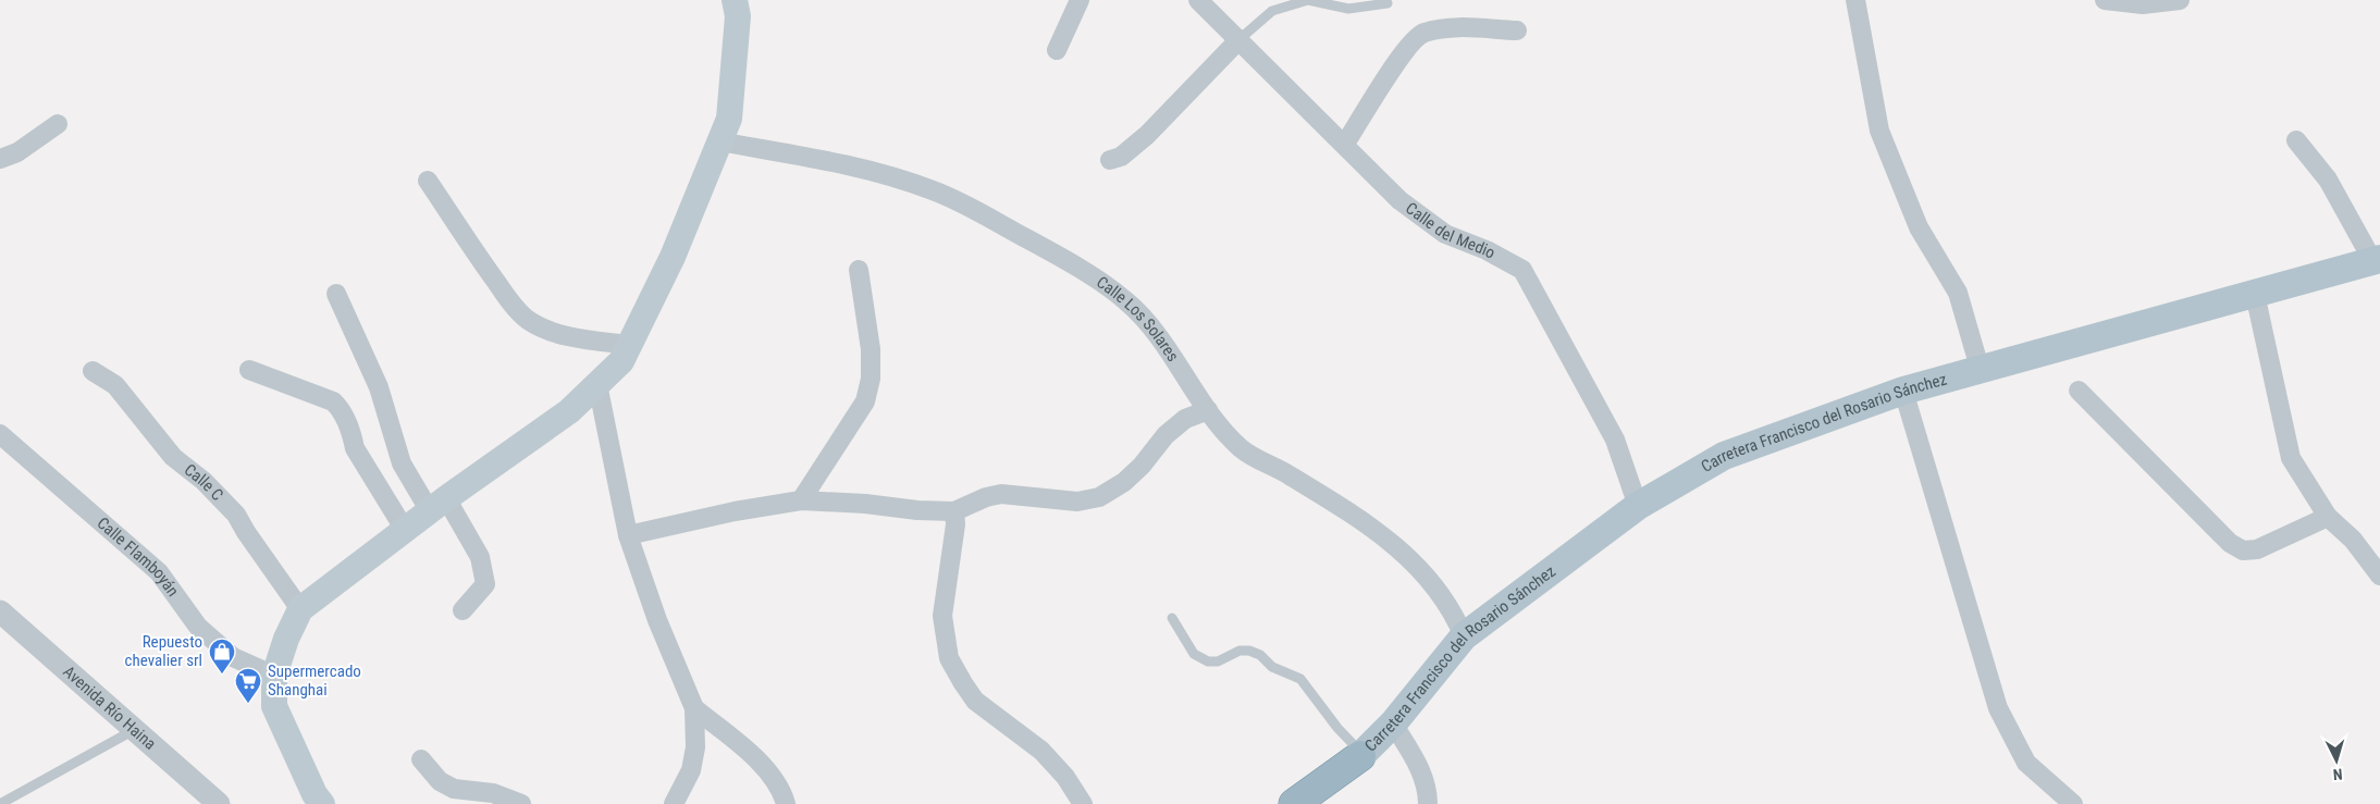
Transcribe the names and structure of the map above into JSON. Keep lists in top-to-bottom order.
{
  "streets": {
    "main road": ["Carretera Francisco del Rosario Sánchez"],
    "street": [
      "Calle del Medio",
      "Calle Los Solares",
      "Calle C",
      "Calle Flamboyán",
      "Avenida Río Haina"
    ]
  },
  "crossings": [
    ["Calle del Medio", "Carretera Francisco del Rosario Sánchez"],
    ["Calle Los Solares", "Carretera Francisco del Rosario Sánchez"]
  ],
  "places": {
    "shop": ["Repuesto chevalier srl"],
    "supermarket": ["Supermercado Shanghai"]
  },
  "north": "bottom"
}
